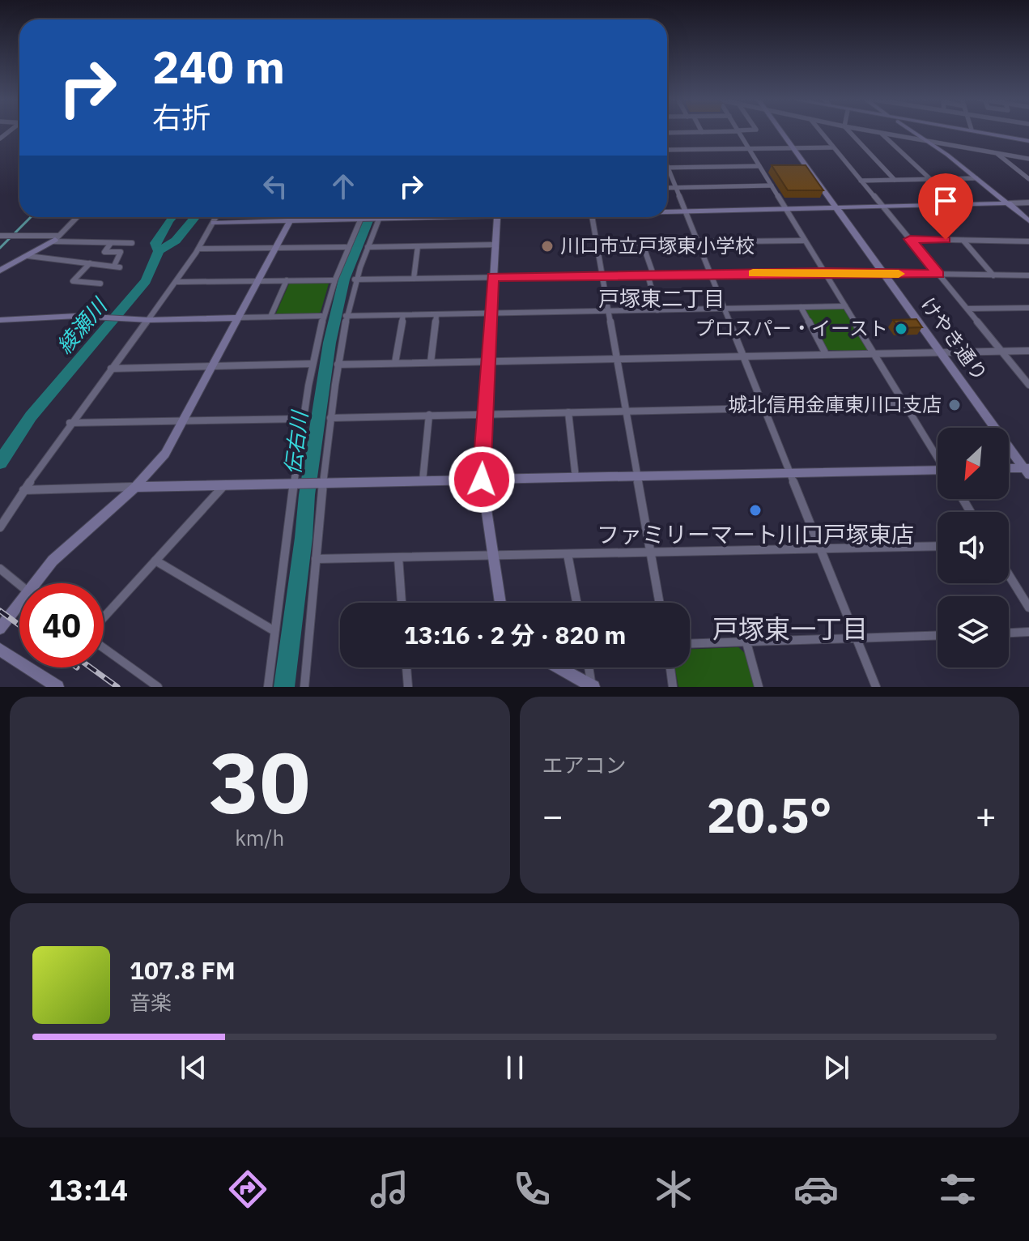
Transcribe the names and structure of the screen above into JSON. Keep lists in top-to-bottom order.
{
  "streets": {
    "street": ["けやき通り"]
  },
  "districts": ["戸塚東二丁目", "戸塚東一丁目"],
  "water": ["綾瀬川", "伝右川"],
  "places": [
    "川口市立戸塚東小学校",
    "プロスパー・イースト",
    "城北信用金庫東川口支店",
    "ファミリーマート川口戸塚東店"
  ],
  "north": "bottom left",
  "page": {
    "turn": ["240 m", "右折"],
    "limit": "40",
    "trip": "13:16 · 2 分 · 820 m",
    "tile": [
      ["30", "km/h"],
      "エアコン"
    ],
    "heat": ["−", "20.5°", "+"],
    "song": ["107.8 FM", "音楽"],
    "tabs": "13:14"
  }
}
